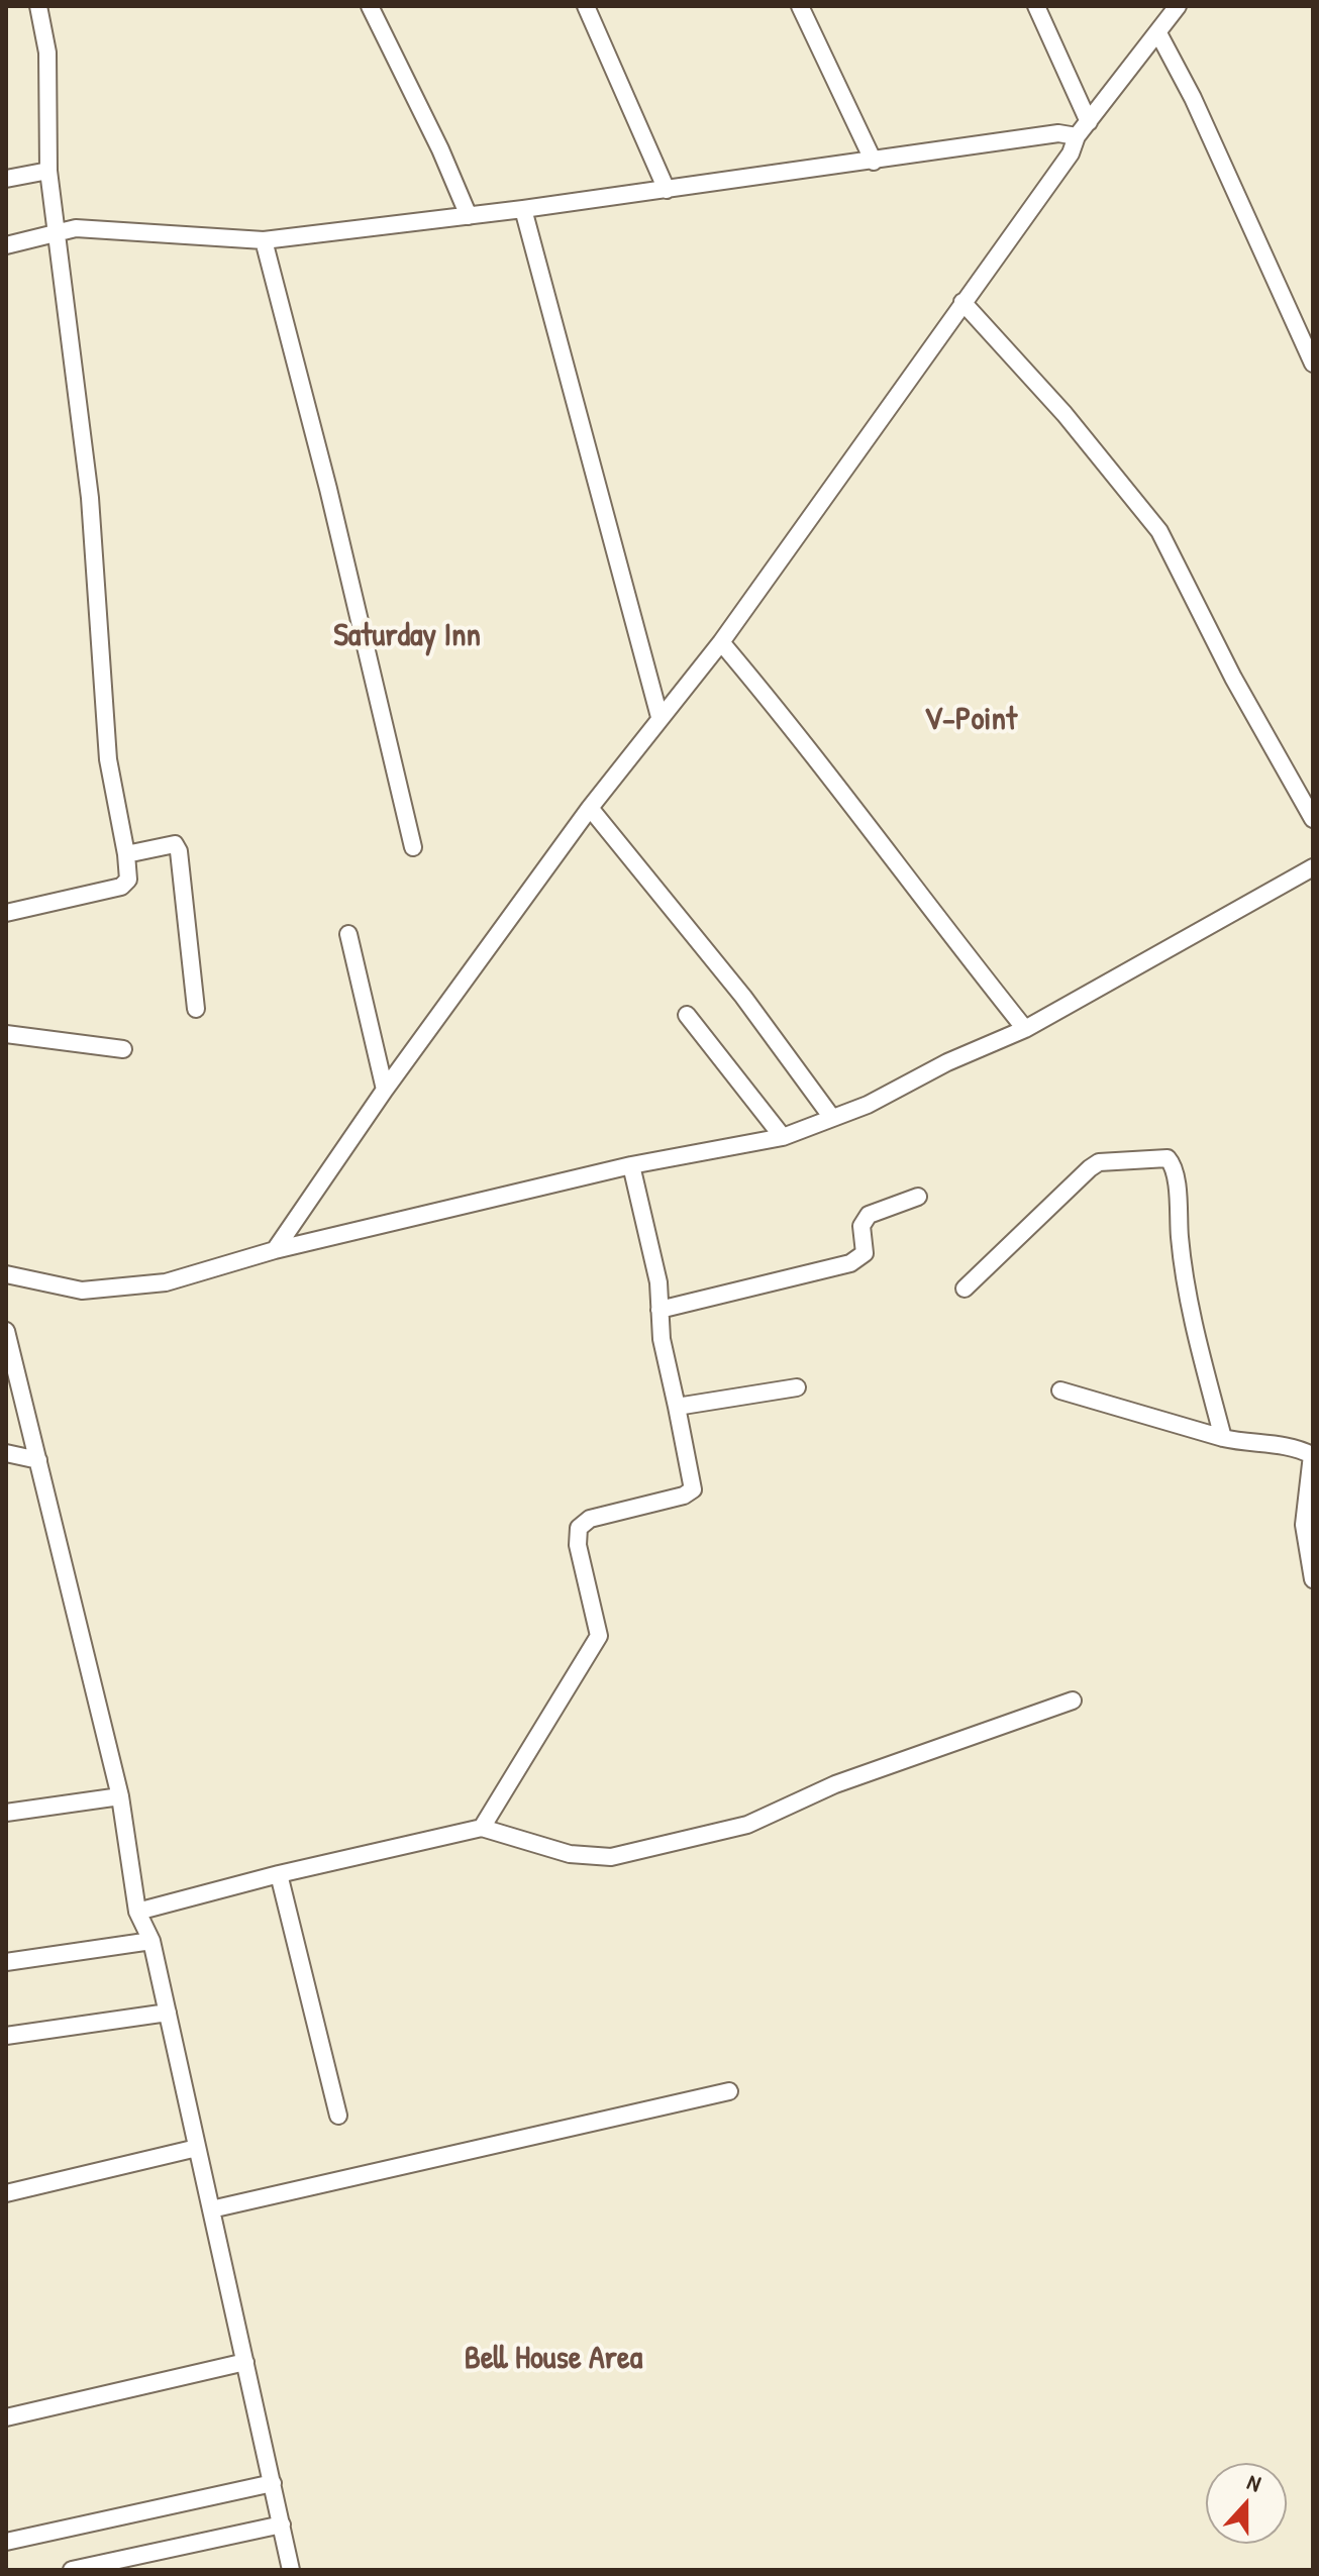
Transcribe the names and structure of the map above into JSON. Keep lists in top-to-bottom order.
{
  "districts": ["Saturday Inn", "V-Point", "Bell House Area"],
  "north": "top"
}
